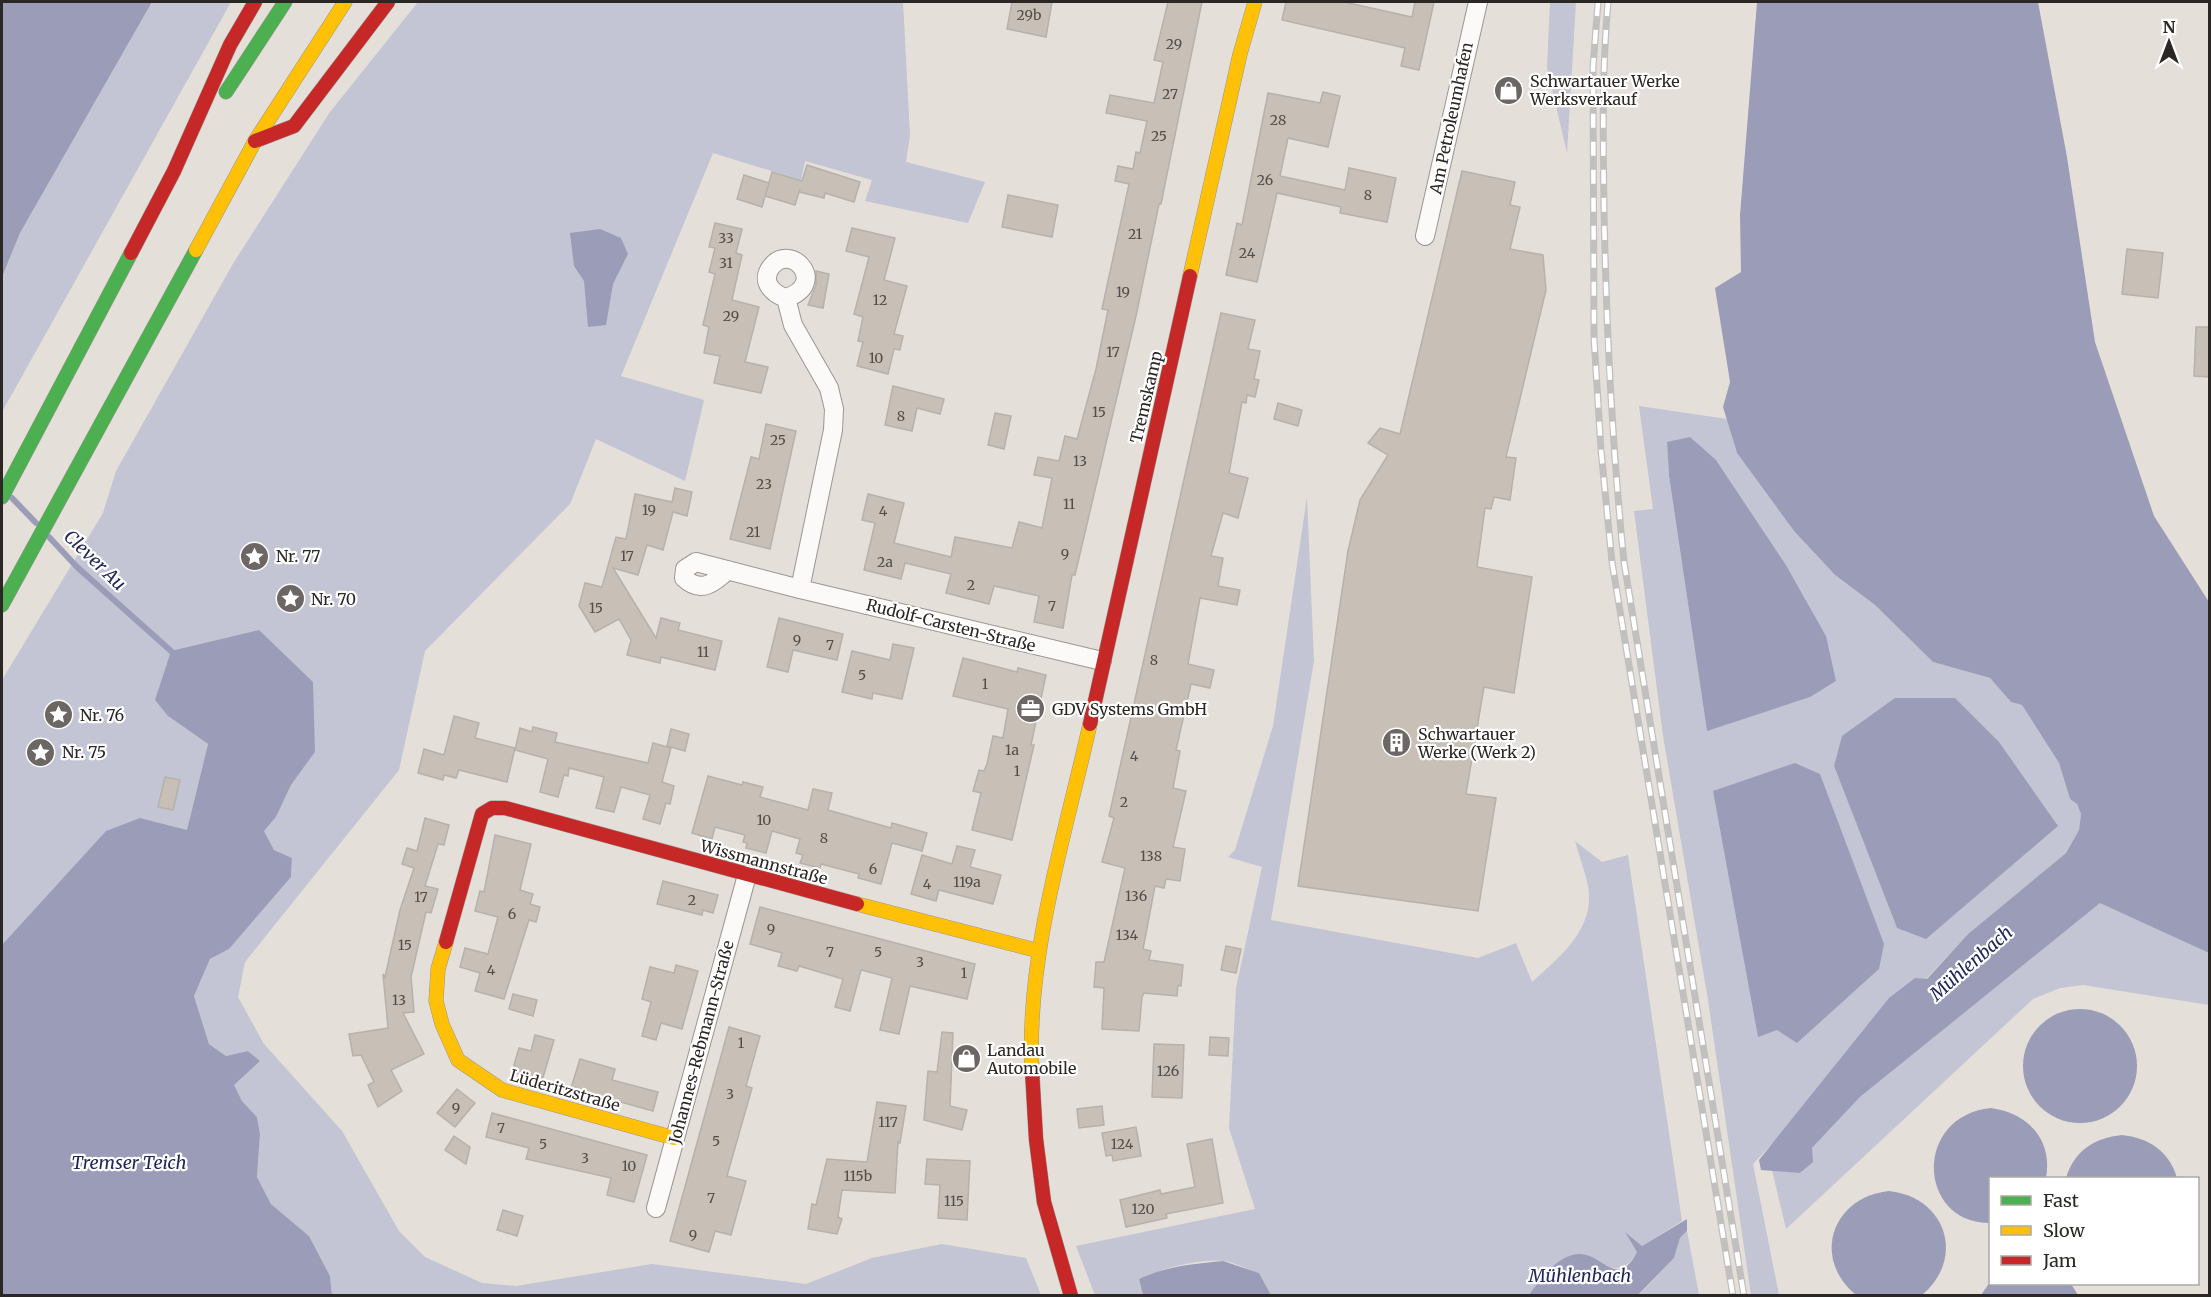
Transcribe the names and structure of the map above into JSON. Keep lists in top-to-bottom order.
{
  "streets": {
    "main road": ["Tremskamp", "Wissmannstraße", "Lüderitzstraße"],
    "street": ["Am Petroleumhafen", "Rudolf-Carsten-Straße", "Johannes-Rebmann-Straße"]
  },
  "crossings": [
    ["Tremskamp", "Rudolf-Carsten-Straße"],
    ["Tremskamp", "Wissmannstraße"],
    ["Wissmannstraße", "Johannes-Rebmann-Straße"],
    ["Wissmannstraße", "Lüderitzstraße"],
    ["Johannes-Rebmann-Straße", "Lüderitzstraße"]
  ],
  "water": ["Clever Au", "Mühlenbach", "Tremser Teich"],
  "places": {
    "shop": ["Schwartauer Werke Werksverkauf", "Landau Automobile"],
    "place": [
      "Nr. 77",
      "Nr. 70",
      "Nr. 76",
      "Nr. 75"
    ],
    "office": ["GDV Systems GmbH"],
    "building": ["Schwartauer Werke (Werk 2)"]
  },
  "house_numbers": [
    "29b",
    "29",
    "27",
    "28",
    "25",
    "26",
    "8",
    "21",
    "33",
    "24",
    "31",
    "19",
    "12",
    "29",
    "17",
    "10",
    "15",
    "8",
    "25",
    "13",
    "23",
    "11",
    "19",
    "4",
    "21",
    "9",
    "17",
    "2a",
    "2",
    "7",
    "15",
    "9",
    "7",
    "11",
    "8",
    "5",
    "1",
    "1a",
    "4",
    "1",
    "2",
    "10",
    "8",
    "138",
    "6",
    "119a",
    "4",
    "136",
    "17",
    "2",
    "6",
    "9",
    "134",
    "15",
    "7",
    "5",
    "3",
    "4",
    "1",
    "13",
    "1",
    "126",
    "3",
    "9",
    "117",
    "7",
    "5",
    "5",
    "124",
    "3",
    "10",
    "115b",
    "7",
    "115",
    "120",
    "9"
  ],
  "legend": ["Fast", "Slow", "Jam"],
  "north": "top"
}
